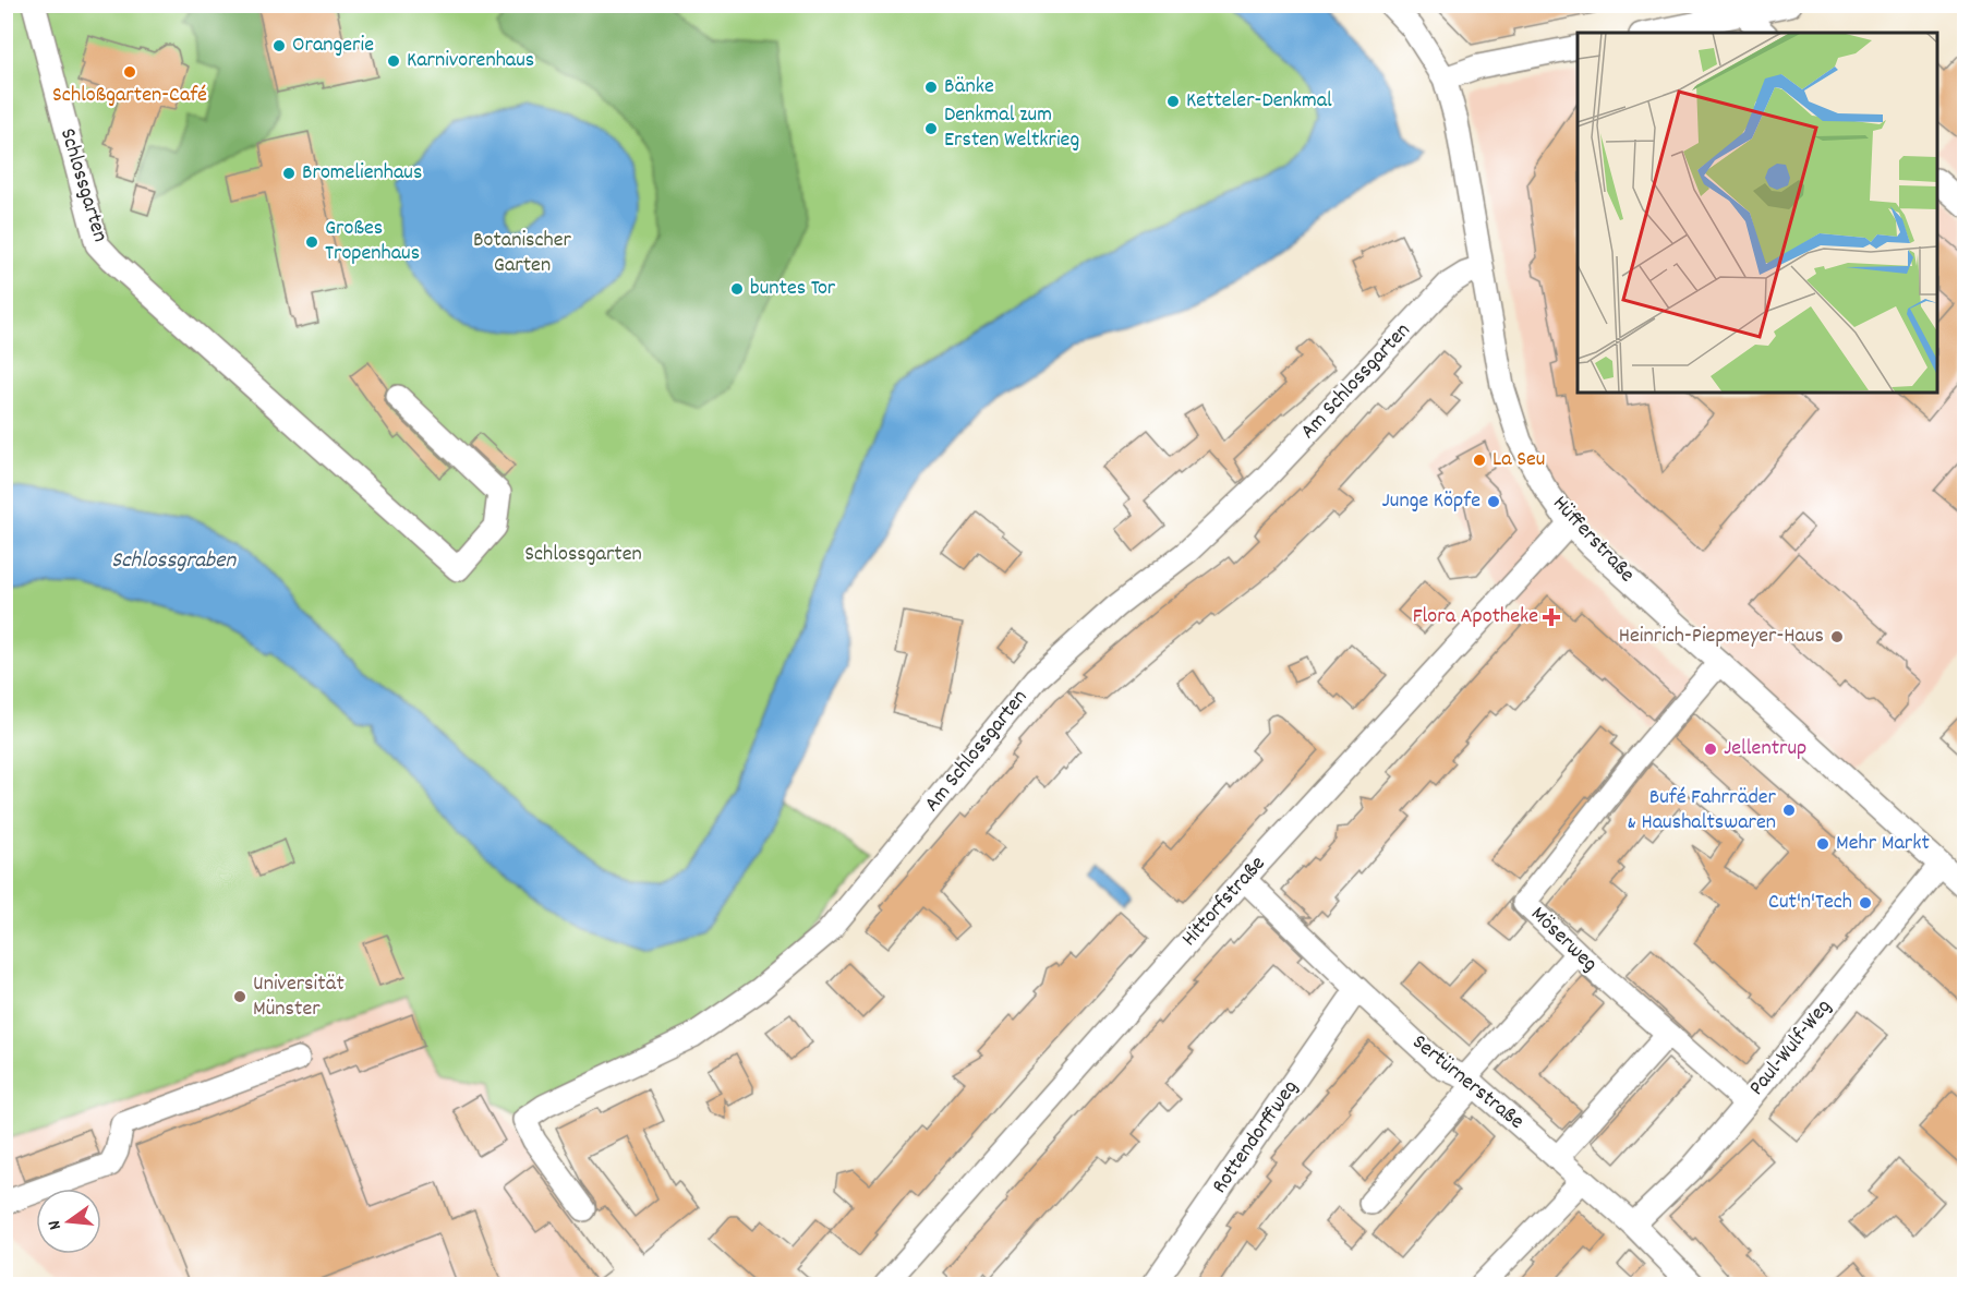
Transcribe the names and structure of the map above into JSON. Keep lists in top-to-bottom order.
{
  "streets": {
    "street": [
      "Schlossgarten",
      "Am Schlossgarten",
      "Hüfferstraße",
      "Hittorfstraße",
      "Möserweg",
      "Paul-Wulf-Weg",
      "Sertürnerstraße",
      "Rottendorffweg"
    ]
  },
  "crossings": [
    ["Am Schlossgarten", "Hüfferstraße"],
    ["Hüfferstraße", "Hittorfstraße"],
    ["Hüfferstraße", "Möserweg"],
    ["Hüfferstraße", "Paul-Wulf-Weg"],
    ["Hittorfstraße", "Sertürnerstraße"],
    ["Möserweg", "Paul-Wulf-Weg"],
    ["Paul-Wulf-Weg", "Sertürnerstraße"],
    ["Sertürnerstraße", "Rottendorffweg"]
  ],
  "water": ["Schlossgraben"],
  "parks": ["Botanischer Garten", "Schlossgarten"],
  "places": {
    "other": [
      "Orangerie",
      "Karnivorenhaus",
      "Schloßgarten-Café",
      "Bänke",
      "Ketteler-Denkmal",
      "Denkmal zum Ersten Weltkrieg",
      "Bromelienhaus",
      "Großes Tropenhaus",
      "buntes Tor",
      "La Seu",
      "Junge Köpfe",
      "Heinrich-Piepmeyer-Haus",
      "Jellentrup",
      "Bufé Fahrräder & Haushaltswaren",
      "Mehr Markt",
      "Cut'n'Tech",
      "Universität Münster"
    ],
    "health": ["Flora Apotheke"]
  },
  "north": "left"
}
